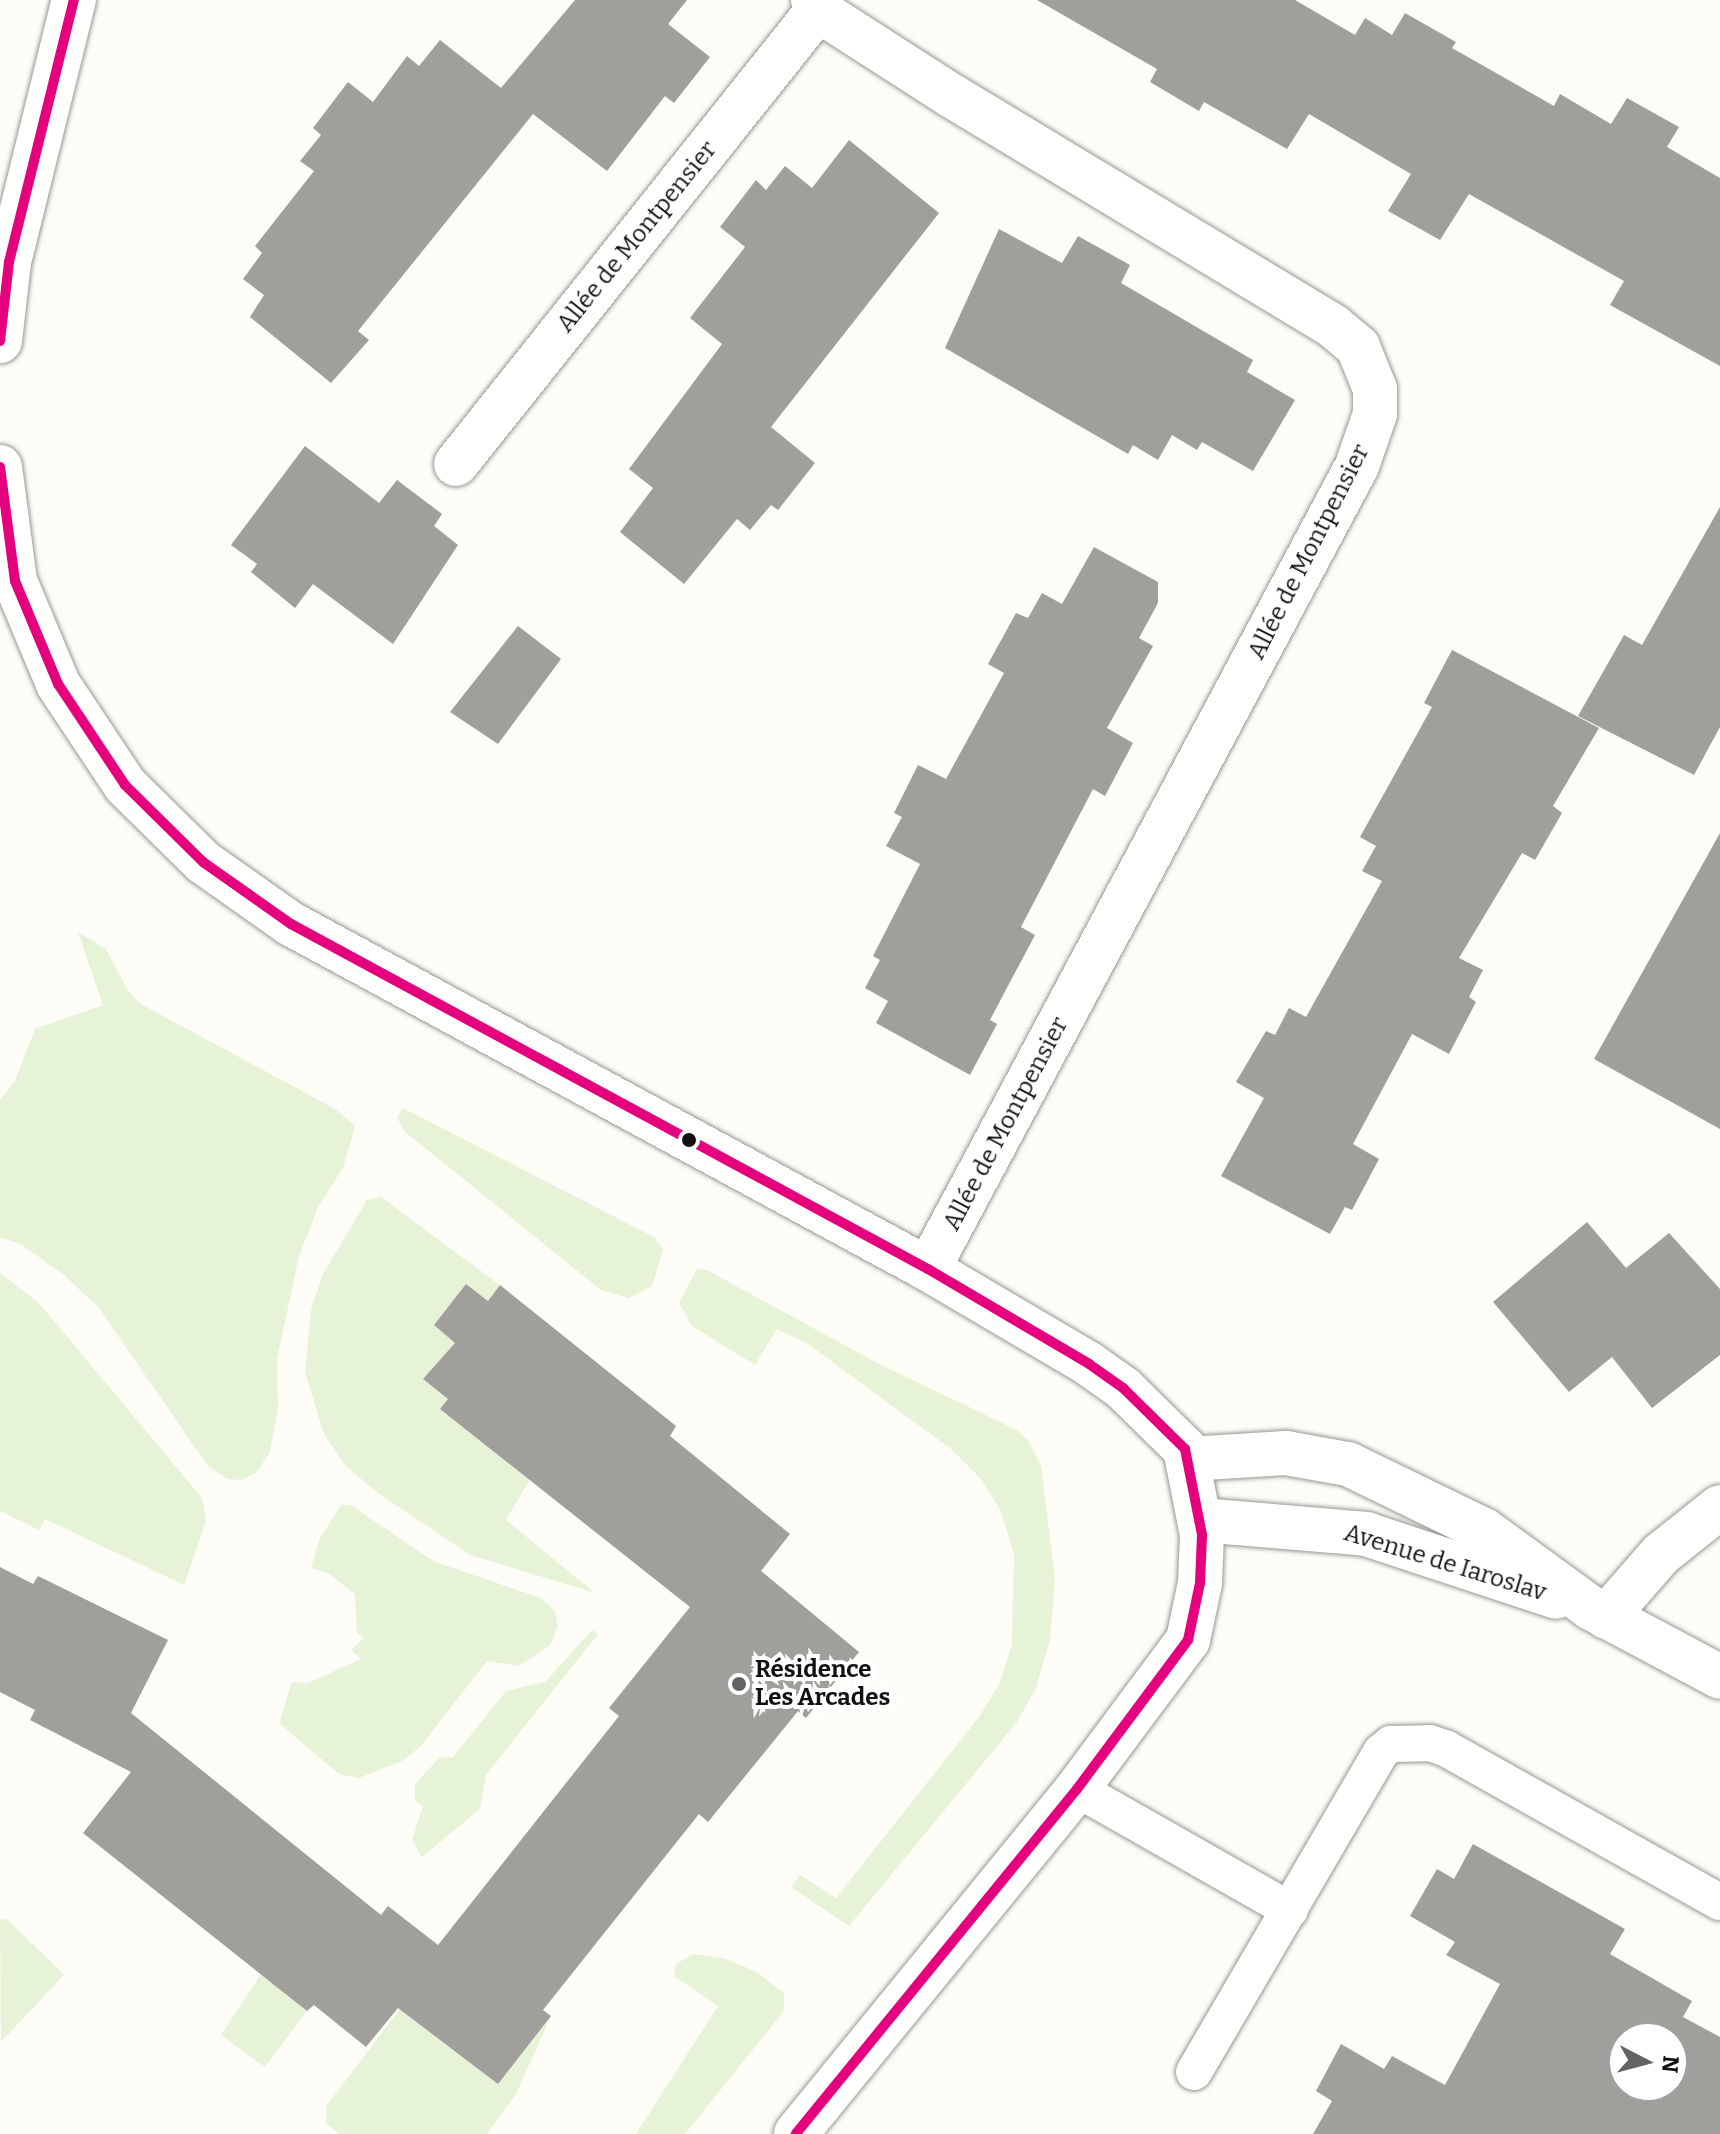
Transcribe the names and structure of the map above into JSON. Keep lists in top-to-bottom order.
{
  "streets": {
    "street": ["Allée de Montpensier", "Avenue de Iaroslav"]
  },
  "places": ["Résidence Les Arcades"],
  "north": "right"
}
